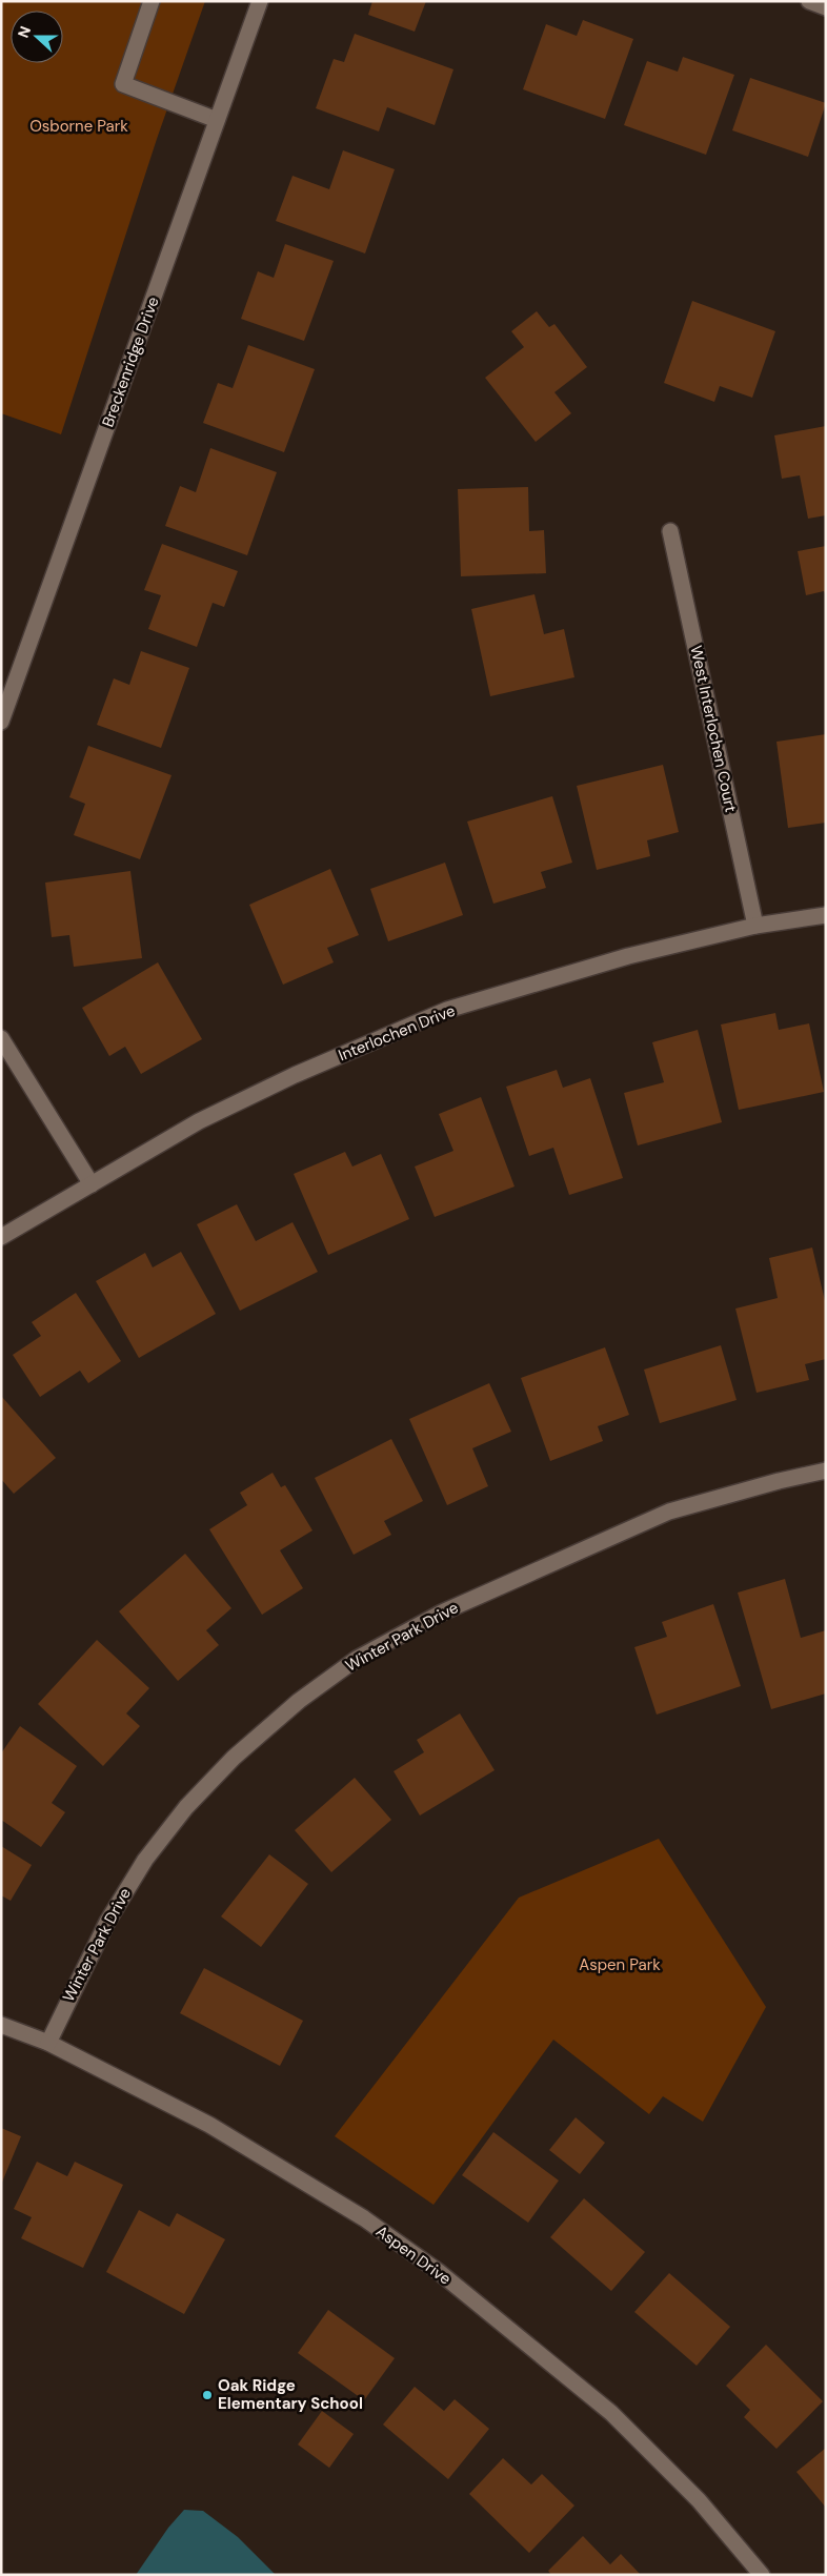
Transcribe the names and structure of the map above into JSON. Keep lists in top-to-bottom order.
{
  "streets": {
    "street": [
      "Breckenridge Drive",
      "West Interlochen Court",
      "Interlochen Drive",
      "Winter Park Drive",
      "Aspen Drive"
    ]
  },
  "crossings": [
    ["West Interlochen Court", "Interlochen Drive"],
    ["Winter Park Drive", "Aspen Drive"]
  ],
  "parks": ["Osborne Park", "Aspen Park"],
  "places": ["Oak Ridge Elementary School"],
  "north": "left"
}
